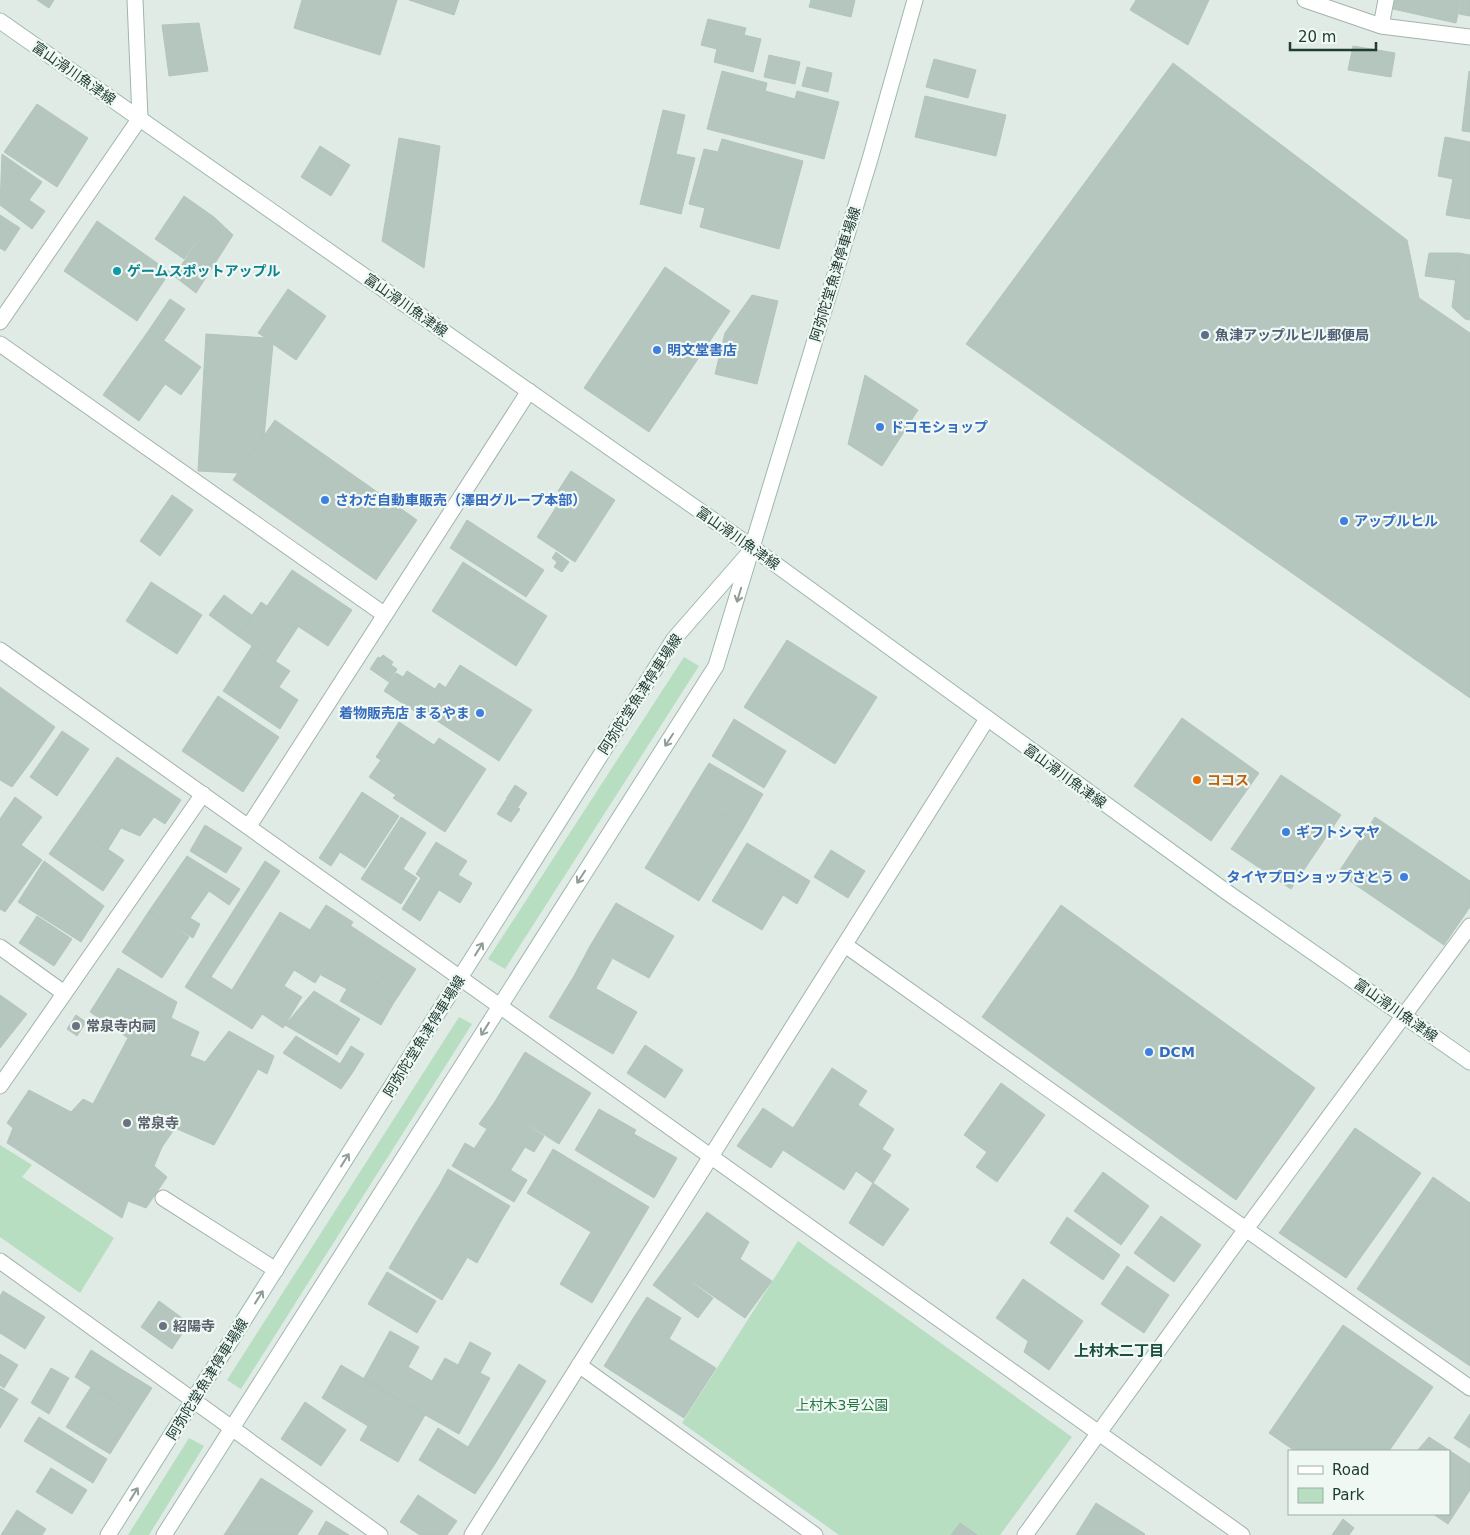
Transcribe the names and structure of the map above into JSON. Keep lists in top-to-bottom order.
{
  "streets": {
    "street": ["富山滑川魚津線", "阿弥陀堂魚津停車場線"]
  },
  "crossings": [
    ["富山滑川魚津線", "阿弥陀堂魚津停車場線"]
  ],
  "districts": ["上村木二丁目"],
  "parks": ["上村木3号公園"],
  "places": [
    "ゲームスポットアップル",
    "魚津アップルヒル郵便局",
    "明文堂書店",
    "ドコモショップ",
    "さわだ自動車販売（澤田グループ本部）",
    "アップルヒル",
    "着物販売店 まるやま",
    "ココス",
    "ギフトシマヤ",
    "タイヤプロショップさとう",
    "常泉寺内祠",
    "DCM",
    "常泉寺",
    "紹陽寺"
  ],
  "legend": ["Road", "Park"],
  "scale_bar": "20 m"
}
